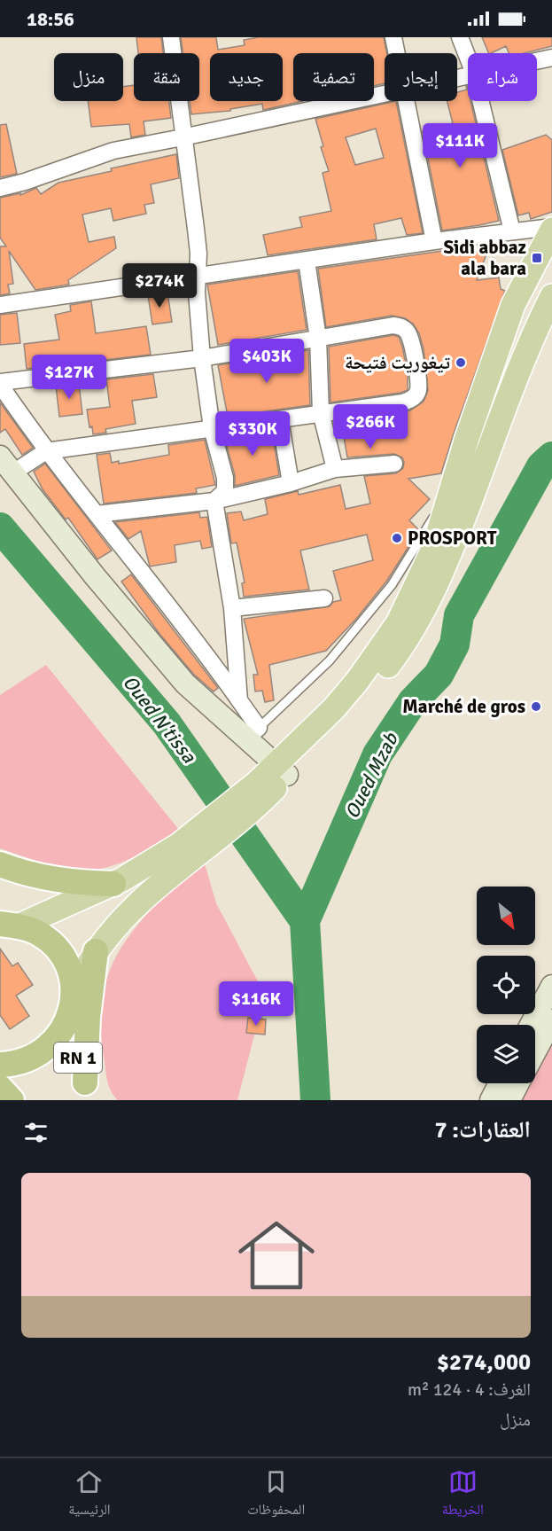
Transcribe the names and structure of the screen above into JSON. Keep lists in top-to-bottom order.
{
  "streets": {
    "highway": ["RN 1"]
  },
  "water": ["Oued N'tissa", "Oued Mzab"],
  "places": {
    "transit": ["Sidi abbaz ala bara"],
    "other": ["تيغوريت فتيحة", "PROSPORT", "Marché de gros"]
  },
  "north": "bottom right",
  "page": {
    "status": "18:56",
    "chip": [
      "شراء",
      "إيجار",
      "تصفية",
      "جديد",
      "شقة",
      "منزل"
    ],
    "price": [
      "$111K",
      "$274K",
      "$403K",
      "$127K",
      "$266K",
      "$330K",
      "$116K"
    ],
    "heading": "العقارات: 7",
    "list": [
      {
        "name": "$274,000",
        "note": "الغرف: 4 · 124 m² · منزل"
      }
    ],
    "tabs": ["الخريطة", "المحفوظات", "الرئيسية"]
  }
}
